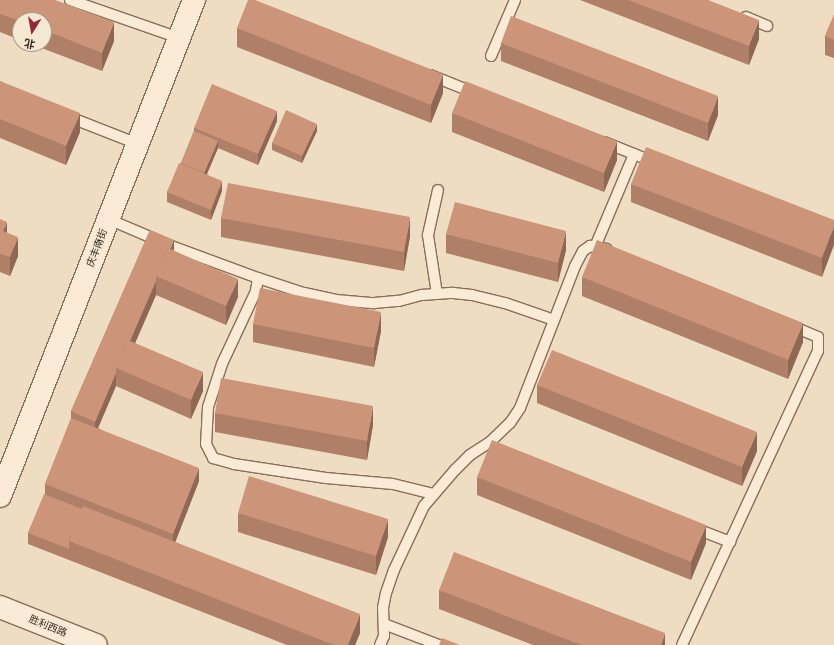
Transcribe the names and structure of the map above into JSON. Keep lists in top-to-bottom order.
{
  "streets": {
    "street": ["庆丰南街", "胜利西路"]
  },
  "north": "bottom"
}
